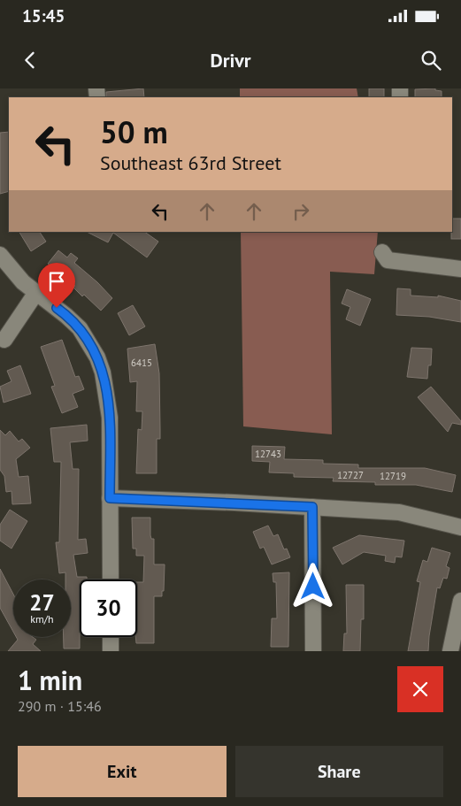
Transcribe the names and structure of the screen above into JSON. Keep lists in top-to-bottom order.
{
  "house_numbers": [
    "6415",
    "12743",
    "12727",
    "12719"
  ],
  "page": {
    "status": "15:45",
    "header": "Drivr",
    "turn": ["50 m", "Southeast 63rd Street"],
    "speed": "27 km/h",
    "limit": "30",
    "heading": ["1 min", "290 m · 15:46"],
    "buttons": ["Exit", "Share"]
  }
}
